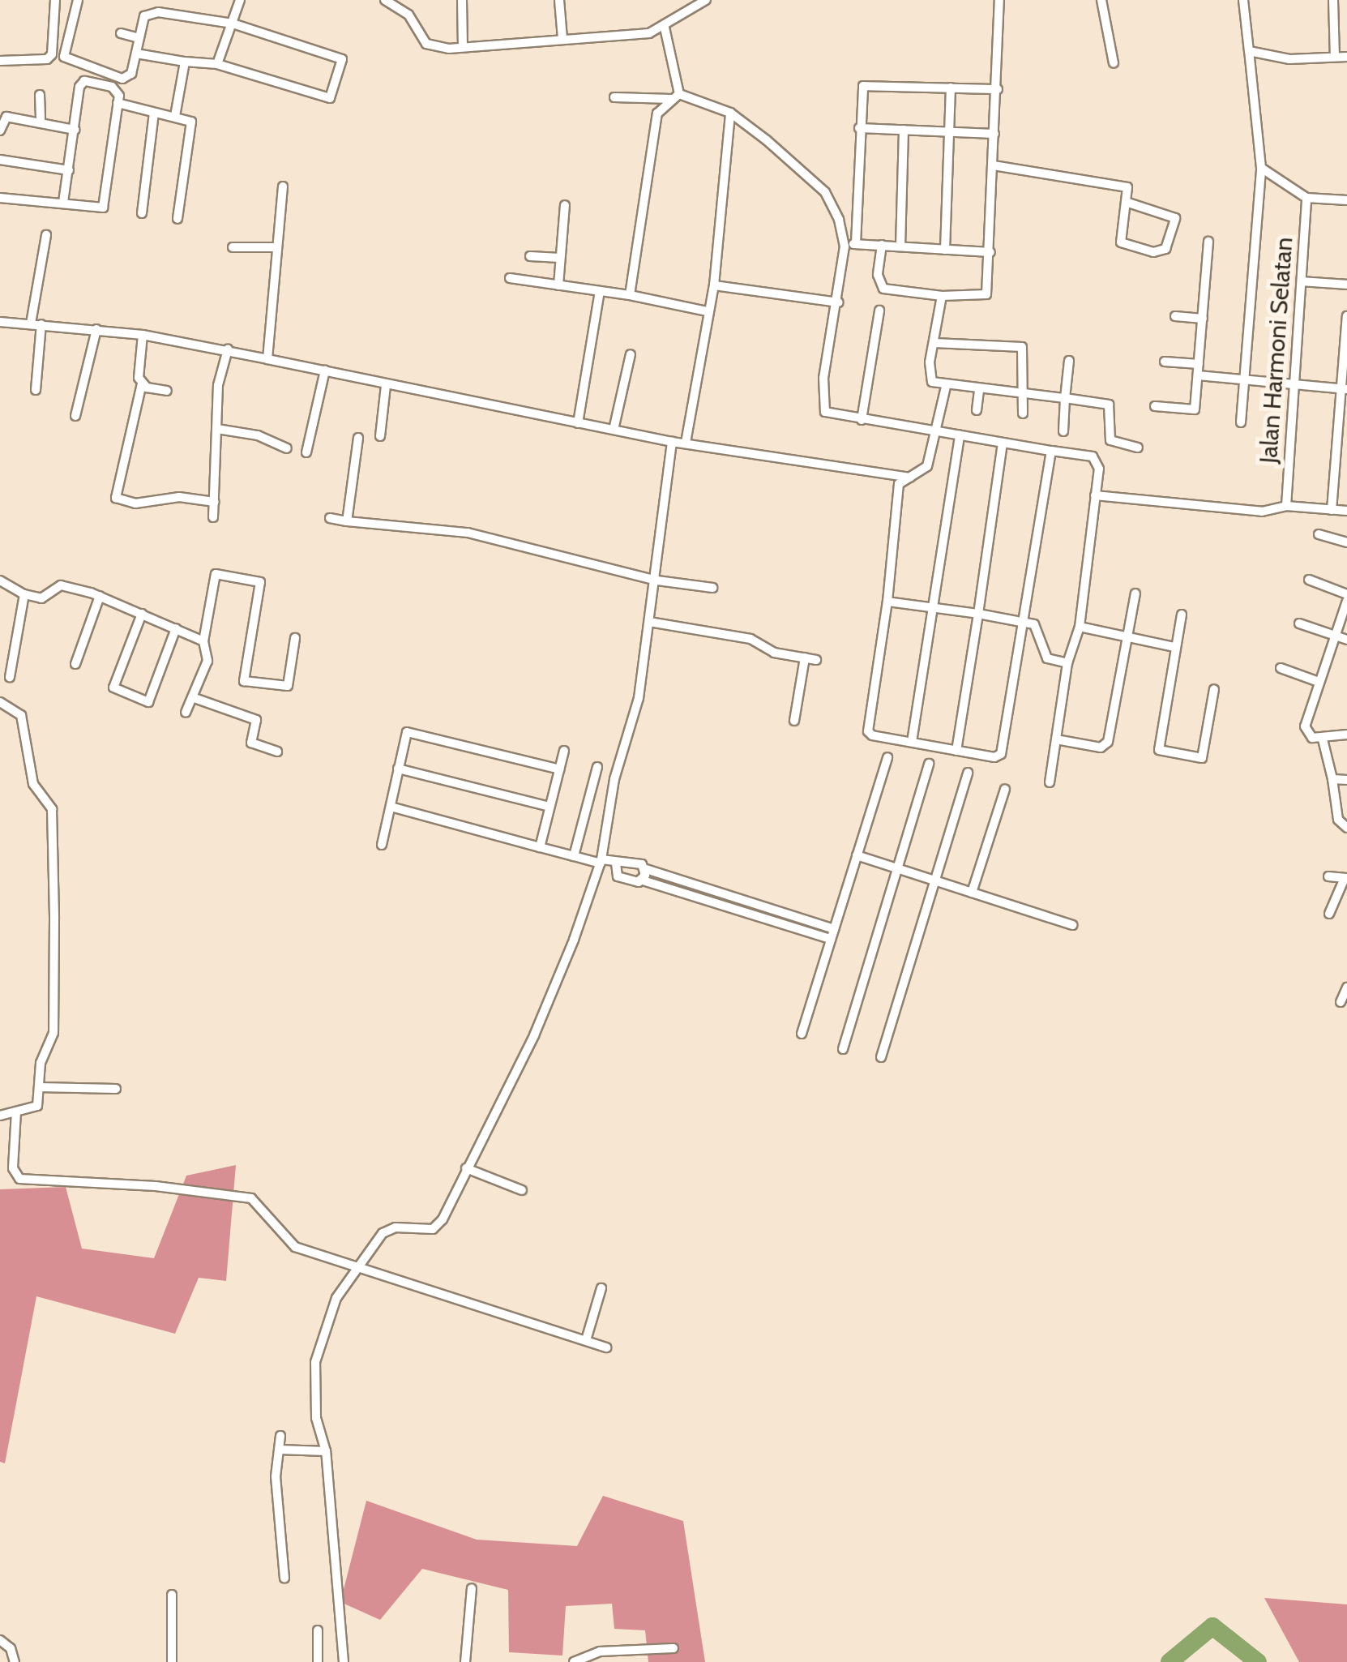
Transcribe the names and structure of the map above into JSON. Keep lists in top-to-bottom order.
{
  "streets": {
    "street": ["Jalan Harmoni Selatan"]
  }
}
